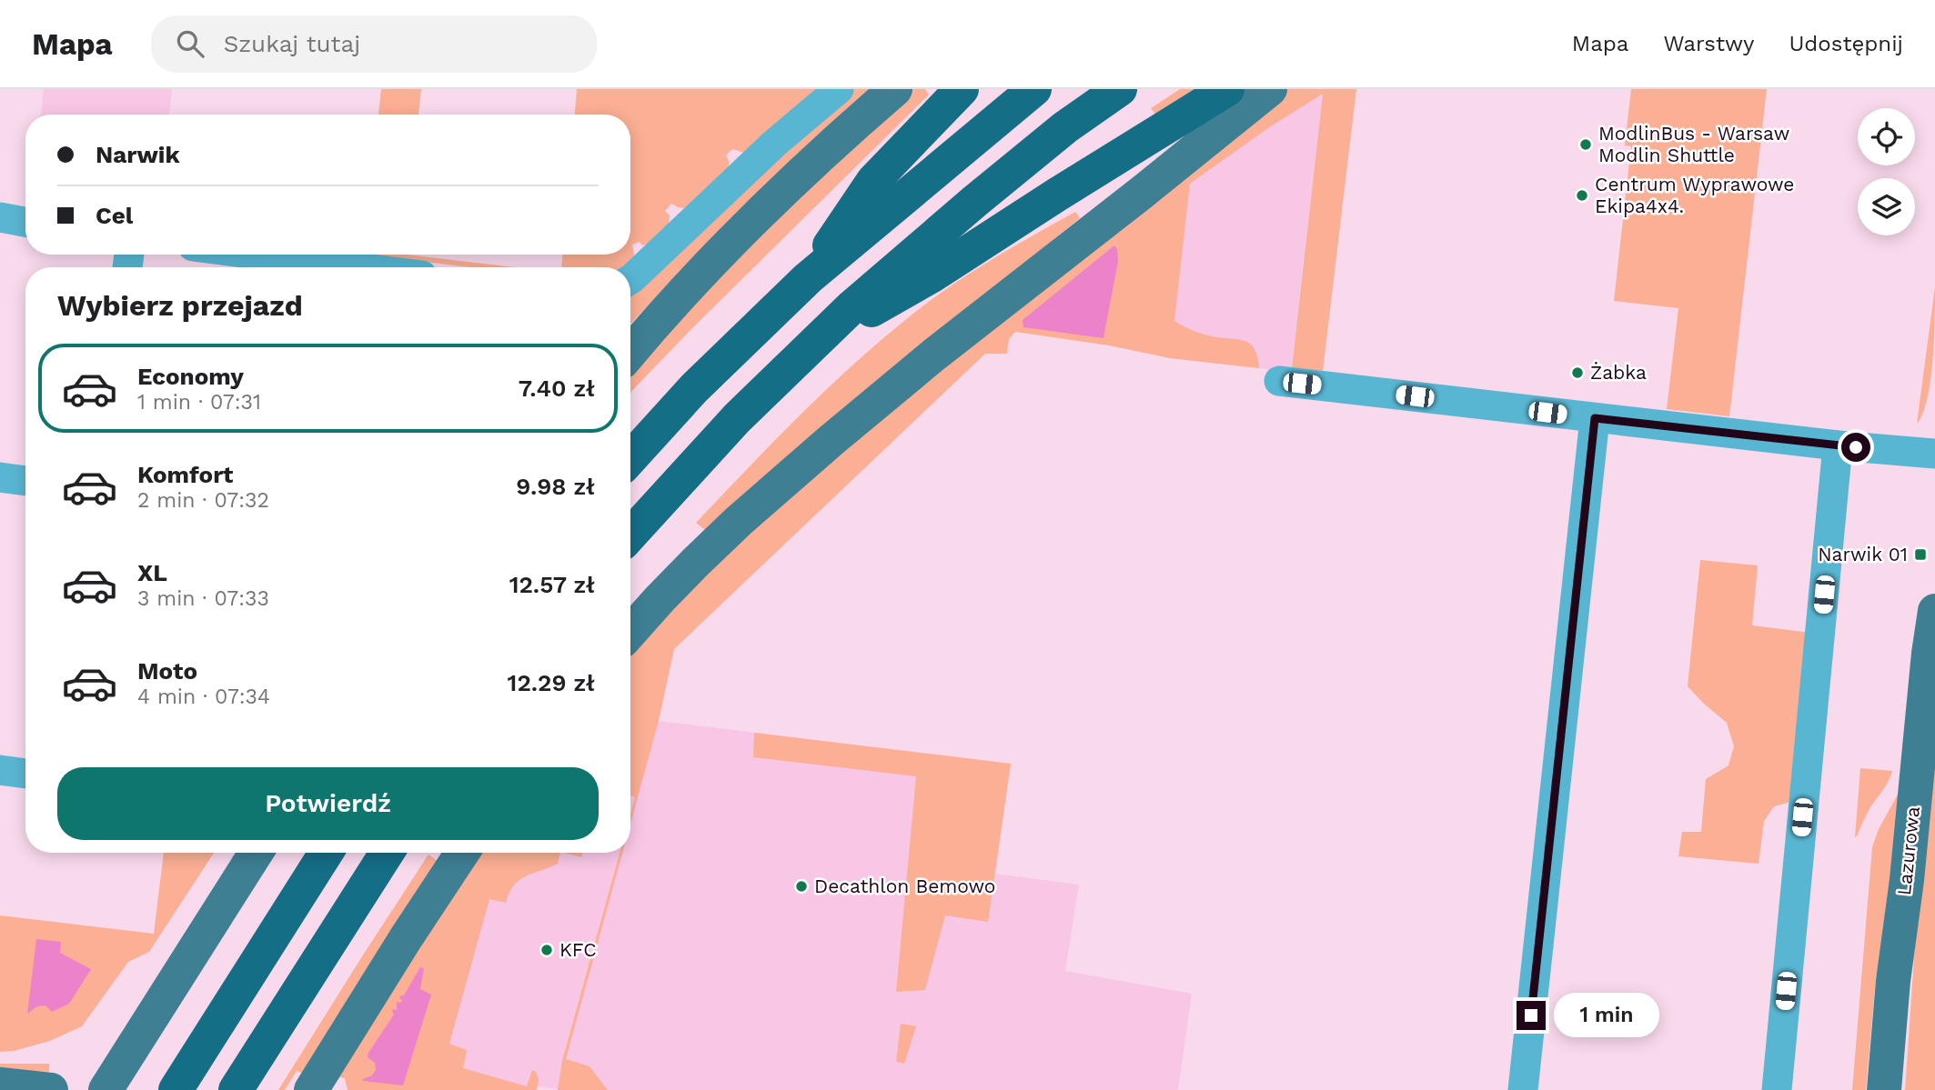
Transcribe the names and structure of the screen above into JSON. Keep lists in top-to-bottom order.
{
  "streets": {
    "main road": ["Lazurowa"]
  },
  "places": {
    "other": [
      "ModlinBus - Warsaw Modlin Shuttle",
      "Centrum Wyprawowe Ekipa4x4.",
      "Żabka",
      "Decathlon Bemowo",
      "KFC"
    ],
    "transit": ["Narwik 01"]
  },
  "page": {
    "header": "Mapa",
    "search": "Szukaj tutaj",
    "nav": ["Mapa", "Warstwy", "Udostępnij"],
    "banner": ["Narwik", "Cel"],
    "heading": "Wybierz przejazd",
    "list": [
      {
        "name": "Economy",
        "note": "1 min · 07:31",
        "value": "7.40 zł"
      },
      {
        "name": "Komfort",
        "note": "2 min · 07:32",
        "value": "9.98 zł"
      },
      {
        "name": "XL",
        "note": "3 min · 07:33",
        "value": "12.57 zł"
      },
      {
        "name": "Moto",
        "note": "4 min · 07:34",
        "value": "12.29 zł"
      }
    ],
    "buttons": "Potwierdź",
    "bubble": "1 min"
  }
}
